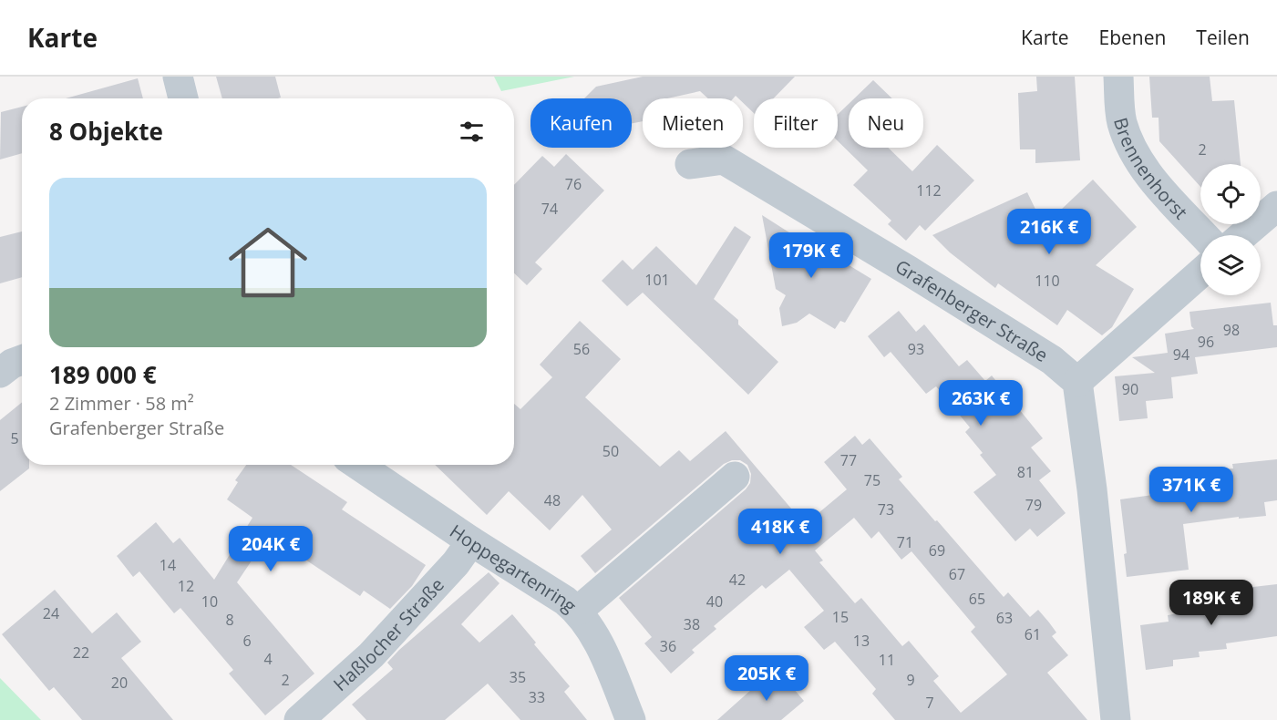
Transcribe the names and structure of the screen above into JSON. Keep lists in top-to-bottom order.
{
  "streets": {
    "street": [
      "Brennenhorst",
      "Grafenberger Straße",
      "Hoppegartenring",
      "Haßlocher Straße"
    ]
  },
  "crossings": [
    ["Hoppegartenring", "Haßlocher Straße"]
  ],
  "house_numbers": [
    "2",
    "76",
    "112",
    "74",
    "101",
    "110",
    "98",
    "96",
    "56",
    "93",
    "94",
    "90",
    "5",
    "50",
    "77",
    "81",
    "75",
    "48",
    "79",
    "73",
    "71",
    "69",
    "14",
    "67",
    "42",
    "12",
    "65",
    "10",
    "40",
    "24",
    "15",
    "63",
    "8",
    "38",
    "61",
    "6",
    "13",
    "36",
    "22",
    "4",
    "11",
    "35",
    "2",
    "9",
    "20",
    "33",
    "7"
  ],
  "page": {
    "header": "Karte",
    "nav": ["Karte", "Ebenen", "Teilen"],
    "chip": [
      "Kaufen",
      "Mieten",
      "Filter",
      "Neu"
    ],
    "heading": "8 Objekte",
    "list": [
      {
        "name": "189 000 €",
        "note": "2 Zimmer · 58 m² · Grafenberger Straße"
      }
    ],
    "price": [
      "216K €",
      "179K €",
      "263K €",
      "371K €",
      "418K €",
      "204K €",
      "189K €",
      "205K €"
    ]
  }
}
